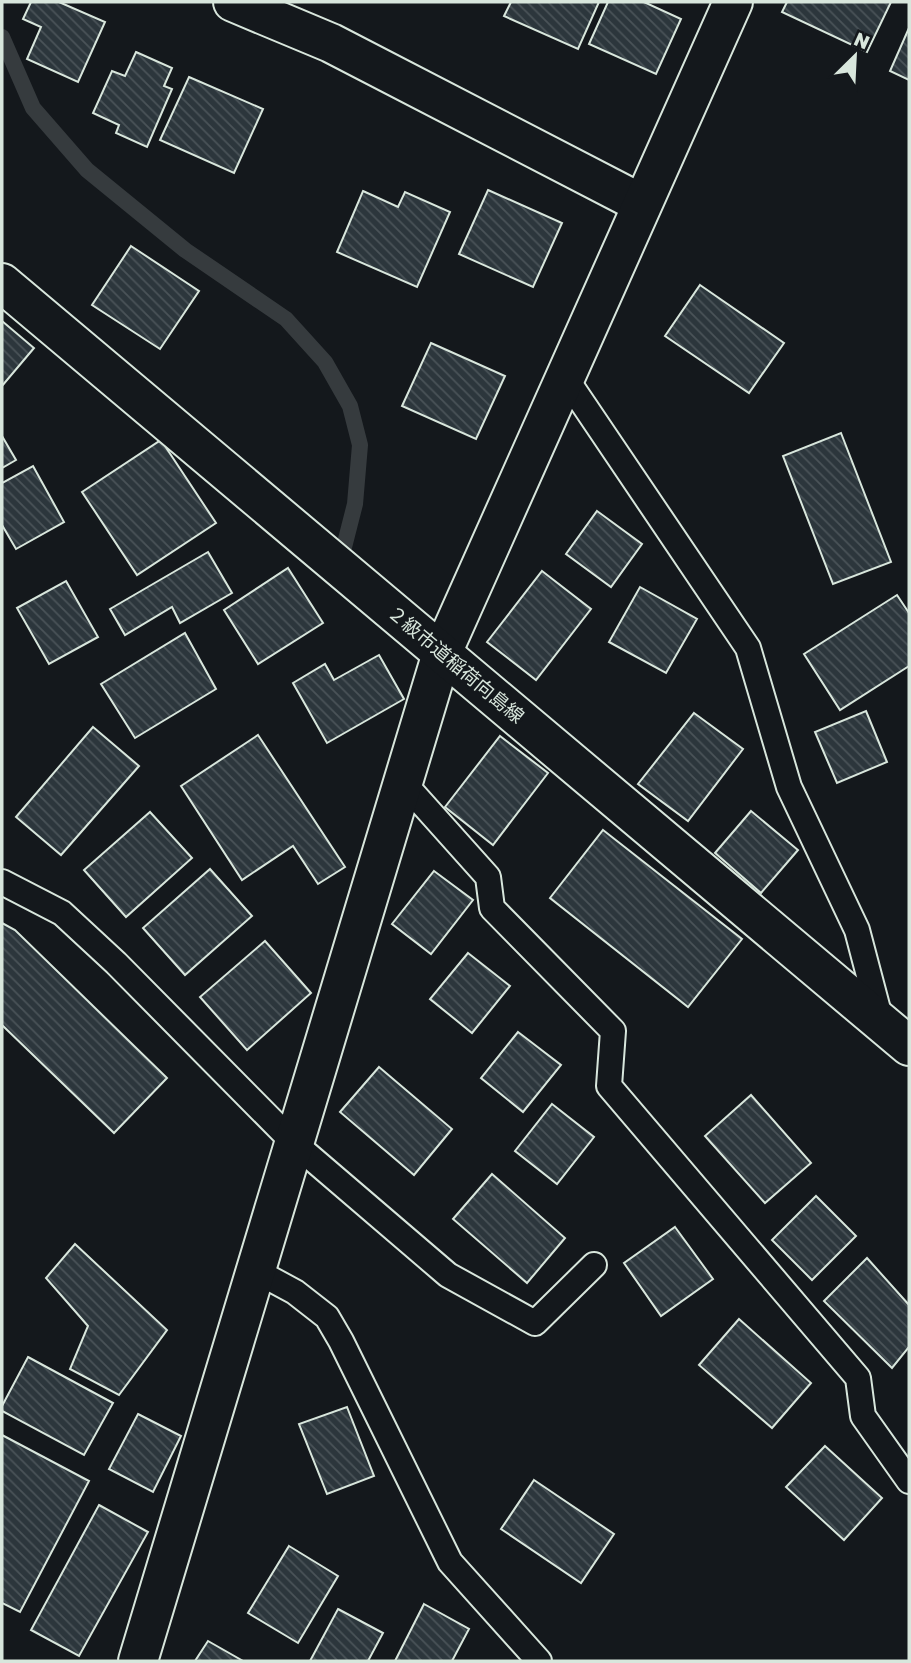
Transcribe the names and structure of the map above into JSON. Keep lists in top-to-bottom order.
{
  "streets": {
    "street": ["２級市道稲荷向島線"]
  },
  "north": "top right"
}
